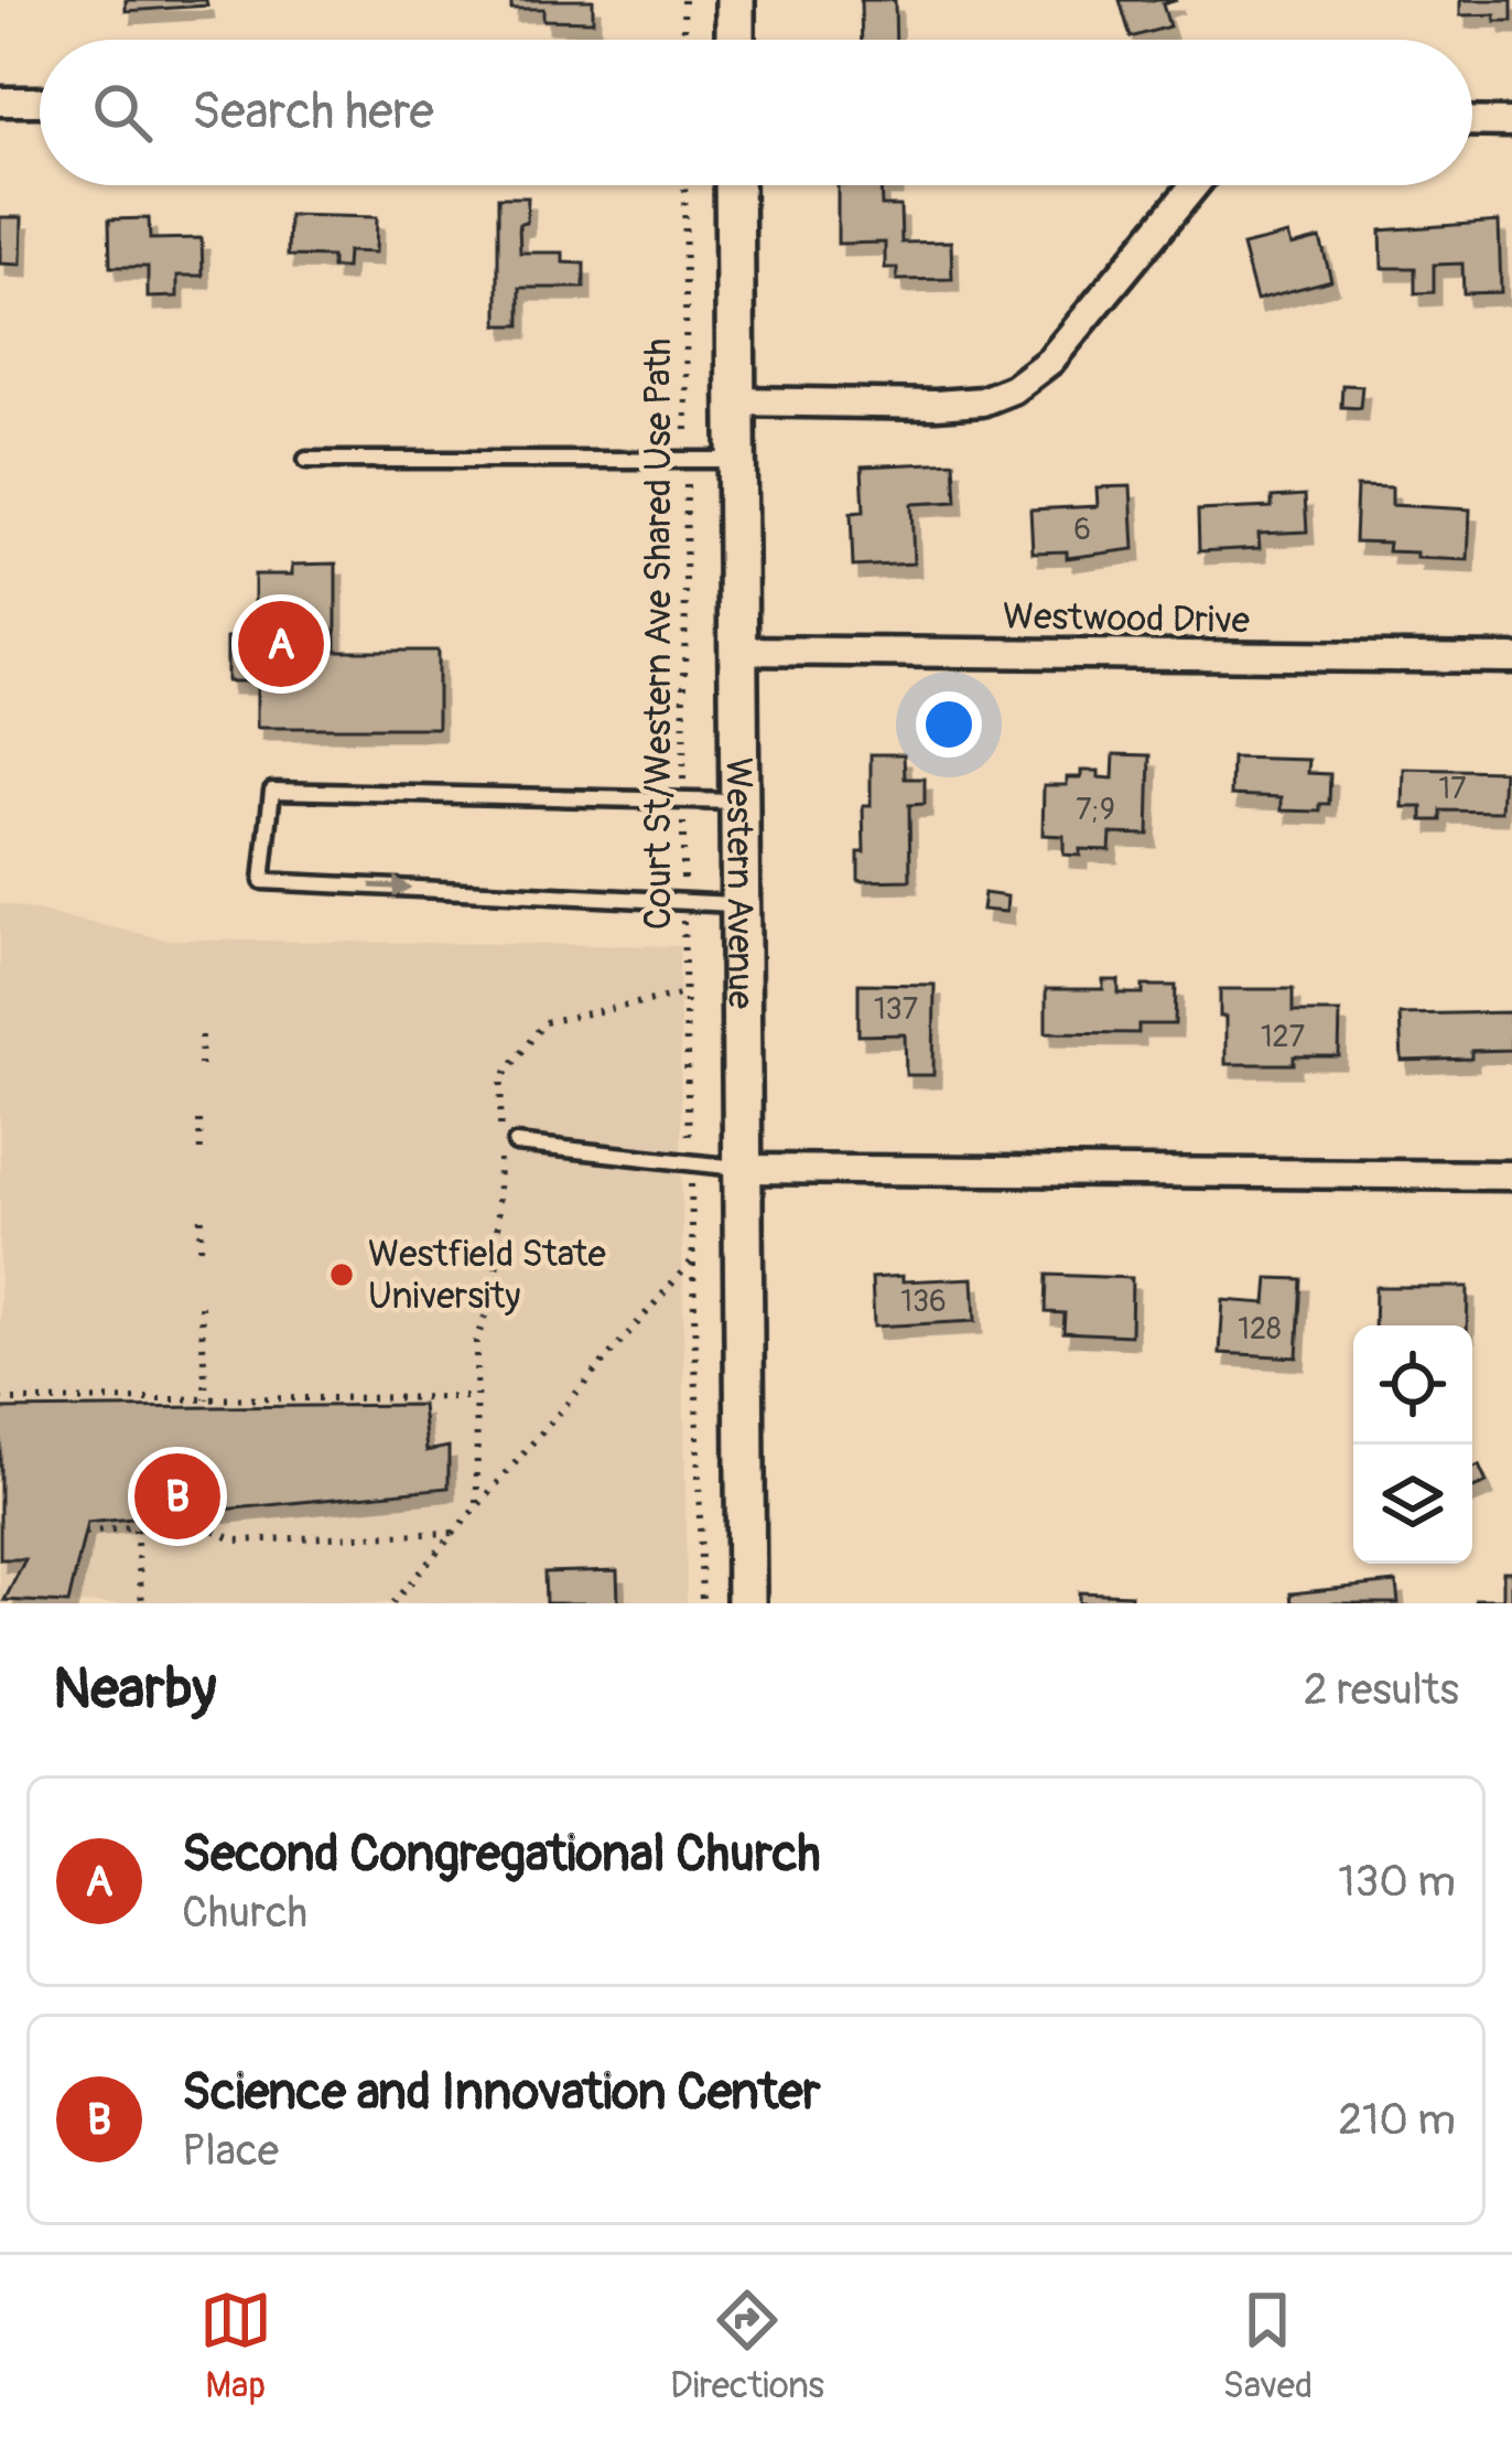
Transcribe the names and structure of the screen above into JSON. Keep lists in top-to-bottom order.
{
  "streets": {
    "main road": ["Western Avenue"],
    "street": ["Westwood Drive"],
    "path": ["Court St/Western Ave Shared Use Path"]
  },
  "crossings": [
    ["Westwood Drive", "Western Avenue"]
  ],
  "places": ["Westfield State University"],
  "house_numbers": [
    "6",
    "17",
    "7;9",
    "137",
    "127",
    "136",
    "128"
  ],
  "page": {
    "search": "Search here",
    "pins": ["A", "B"],
    "heading": ["Nearby", "2 results"],
    "list": [
      {
        "mark": "A",
        "name": "Second Congregational Church",
        "note": "Church",
        "value": "130 m"
      },
      {
        "mark": "B",
        "name": "Science and Innovation Center",
        "note": "Place",
        "value": "210 m"
      }
    ],
    "nav": ["Map", "Directions", "Saved"]
  }
}
